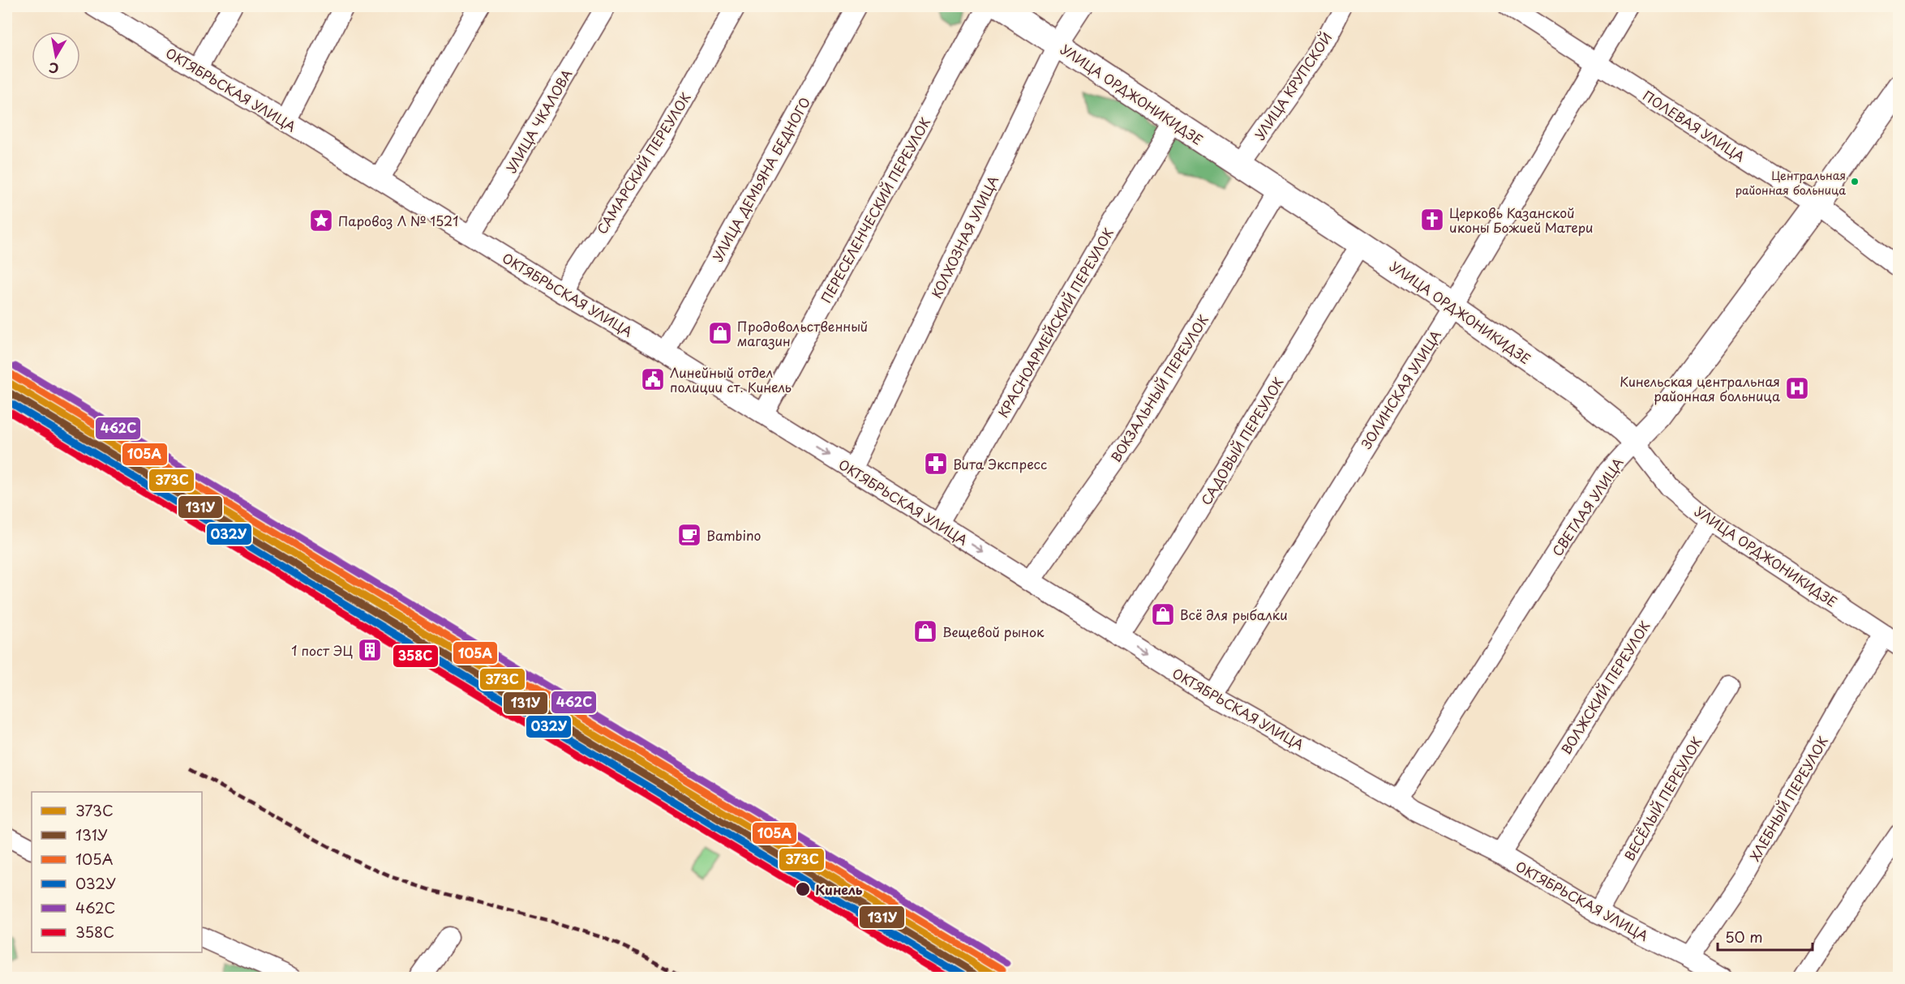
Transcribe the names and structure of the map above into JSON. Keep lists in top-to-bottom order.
{
  "streets": {
    "main road": ["УЛИЦА ОРДЖОНИКИДЗЕ", "СВЕТЛАЯ УЛИЦА"],
    "street": [
      "УЛИЦА КРУПСКОЙ",
      "ОКТЯБРЬСКАЯ УЛИЦА",
      "УЛИЦА ЧКАЛОВА",
      "ПОЛЕВАЯ УЛИЦА",
      "САМАРСКИЙ ПЕРЕУЛОК",
      "УЛИЦА ДЕМЬЯНА БЕДНОГО",
      "ПЕРЕСЕЛЕНЧЕСКИЙ ПЕРЕУЛОК",
      "КОЛХОЗНАЯ УЛИЦА",
      "КРАСНОАРМЕЙСКИЙ ПЕРЕУЛОК",
      "ВОКЗАЛЬНЫЙ ПЕРЕУЛОК",
      "ЗОЛИНСКАЯ УЛИЦА",
      "САДОВЫЙ ПЕРЕУЛОК",
      "ВОЛЖСКИЙ ПЕРЕУЛОК",
      "ВЕСЁЛЫЙ ПЕРЕУЛОК",
      "ХЛЕБНЫЙ ПЕРЕУЛОК"
    ]
  },
  "crossings": [
    ["УЛИЦА КРУПСКОЙ", "УЛИЦА ОРДЖОНИКИДЗЕ"],
    ["ОКТЯБРЬСКАЯ УЛИЦА", "УЛИЦА ЧКАЛОВА"],
    ["ОКТЯБРЬСКАЯ УЛИЦА", "САМАРСКИЙ ПЕРЕУЛОК"],
    ["ОКТЯБРЬСКАЯ УЛИЦА", "УЛИЦА ДЕМЬЯНА БЕДНОГО"],
    ["ОКТЯБРЬСКАЯ УЛИЦА", "ПЕРЕСЕЛЕНЧЕСКИЙ ПЕРЕУЛОК"],
    ["ОКТЯБРЬСКАЯ УЛИЦА", "КОЛХОЗНАЯ УЛИЦА"],
    ["ОКТЯБРЬСКАЯ УЛИЦА", "КРАСНОАРМЕЙСКИЙ ПЕРЕУЛОК"],
    ["ОКТЯБРЬСКАЯ УЛИЦА", "ВОКЗАЛЬНЫЙ ПЕРЕУЛОК"],
    ["ОКТЯБРЬСКАЯ УЛИЦА", "ЗОЛИНСКАЯ УЛИЦА"],
    ["ОКТЯБРЬСКАЯ УЛИЦА", "САДОВЫЙ ПЕРЕУЛОК"],
    ["ОКТЯБРЬСКАЯ УЛИЦА", "СВЕТЛАЯ УЛИЦА"],
    ["ОКТЯБРЬСКАЯ УЛИЦА", "ВОЛЖСКИЙ ПЕРЕУЛОК"],
    ["ОКТЯБРЬСКАЯ УЛИЦА", "ВЕСЁЛЫЙ ПЕРЕУЛОК"],
    ["ОКТЯБРЬСКАЯ УЛИЦА", "ХЛЕБНЫЙ ПЕРЕУЛОК"],
    ["УЛИЦА ОРДЖОНИКИДЗЕ", "КОЛХОЗНАЯ УЛИЦА"],
    ["УЛИЦА ОРДЖОНИКИДЗЕ", "КРАСНОАРМЕЙСКИЙ ПЕРЕУЛОК"],
    ["УЛИЦА ОРДЖОНИКИДЗЕ", "ВОКЗАЛЬНЫЙ ПЕРЕУЛОК"],
    ["УЛИЦА ОРДЖОНИКИДЗЕ", "ЗОЛИНСКАЯ УЛИЦА"],
    ["УЛИЦА ОРДЖОНИКИДЗЕ", "САДОВЫЙ ПЕРЕУЛОК"],
    ["УЛИЦА ОРДЖОНИКИДЗЕ", "СВЕТЛАЯ УЛИЦА"],
    ["УЛИЦА ОРДЖОНИКИДЗЕ", "ВОЛЖСКИЙ ПЕРЕУЛОК"],
    ["УЛИЦА ОРДЖОНИКИДЗЕ", "ХЛЕБНЫЙ ПЕРЕУЛОК"],
    ["ПОЛЕВАЯ УЛИЦА", "ЗОЛИНСКАЯ УЛИЦА"],
    ["ПОЛЕВАЯ УЛИЦА", "СВЕТЛАЯ УЛИЦА"]
  ],
  "places": {
    "other": ["Центральная районная больница", "Кинель"],
    "church": ["Церковь Казанской иконы Божией Матери"],
    "place": ["Паровоз Л № 1521"],
    "shop": ["Продовольственный магазин", "Всё для рыбалки", "Вещевой рынок"],
    "public building": ["Линейный отдел полиции ст. Кинель"],
    "hospital": ["Кинельская центральная районная больница"],
    "pharmacy": ["Вита Экспресс"],
    "cafe": ["Bambino"],
    "building": ["1 пост ЭЦ"]
  },
  "lines": [
    "transit line 462С",
    "transit line 105А",
    "transit line 373C",
    "transit line 131У",
    "transit line 032У",
    "transit line 358С"
  ],
  "legend": [
    "373C",
    "131У",
    "105А",
    "032У",
    "462С",
    "358С"
  ],
  "scale_bar": "50 m",
  "north": "bottom"
}
